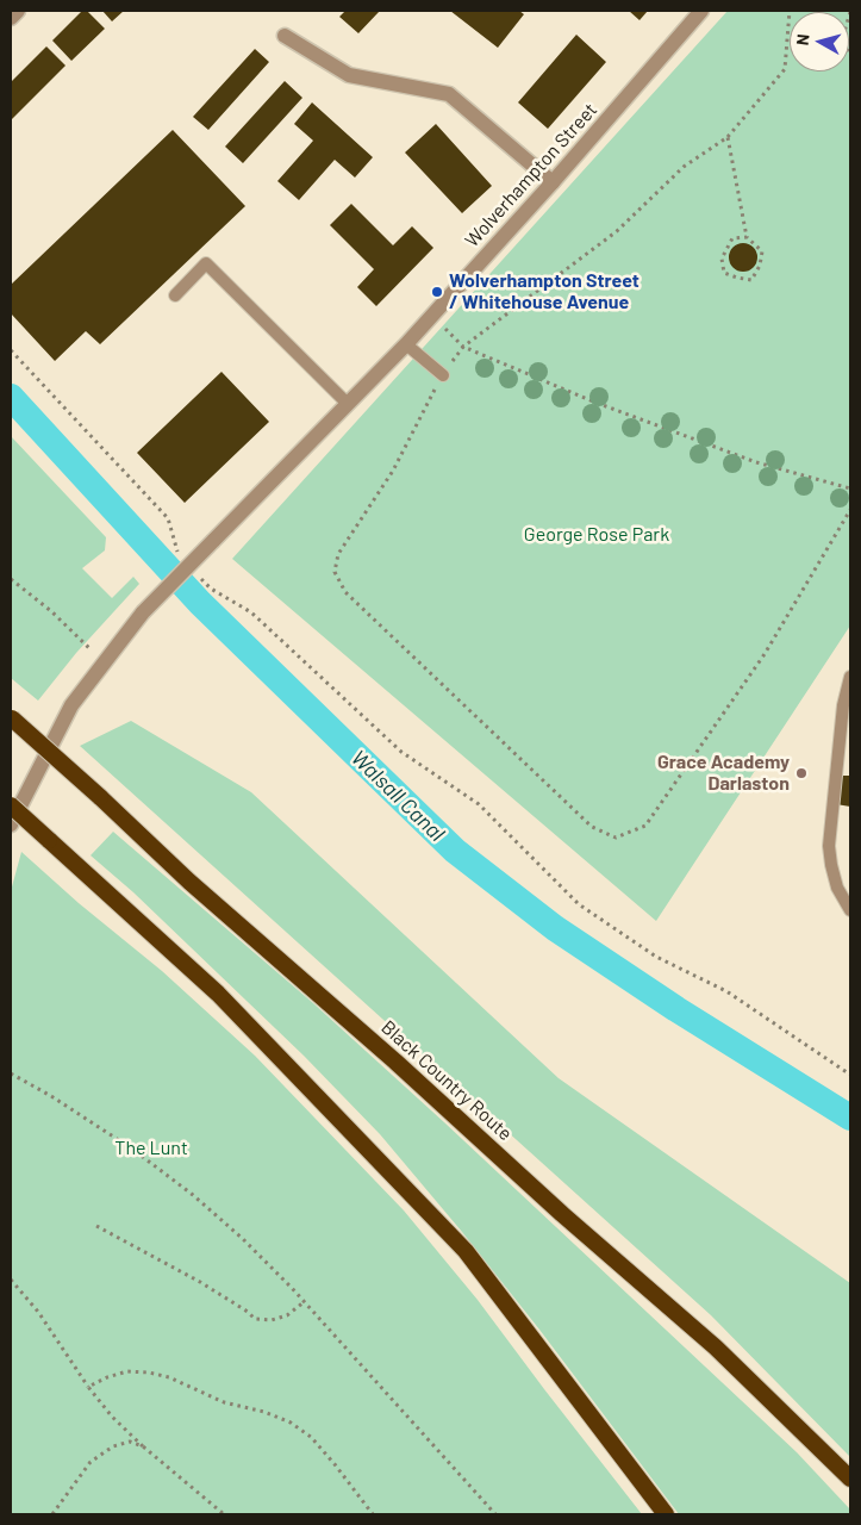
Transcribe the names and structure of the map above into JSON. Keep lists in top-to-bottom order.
{
  "streets": {
    "highway": ["Black Country Route"],
    "street": ["Wolverhampton Street"]
  },
  "water": ["Walsall Canal"],
  "parks": ["George Rose Park", "The Lunt"],
  "places": ["Wolverhampton Street / Whitehouse Avenue", "Grace Academy Darlaston"],
  "north": "left"
}
